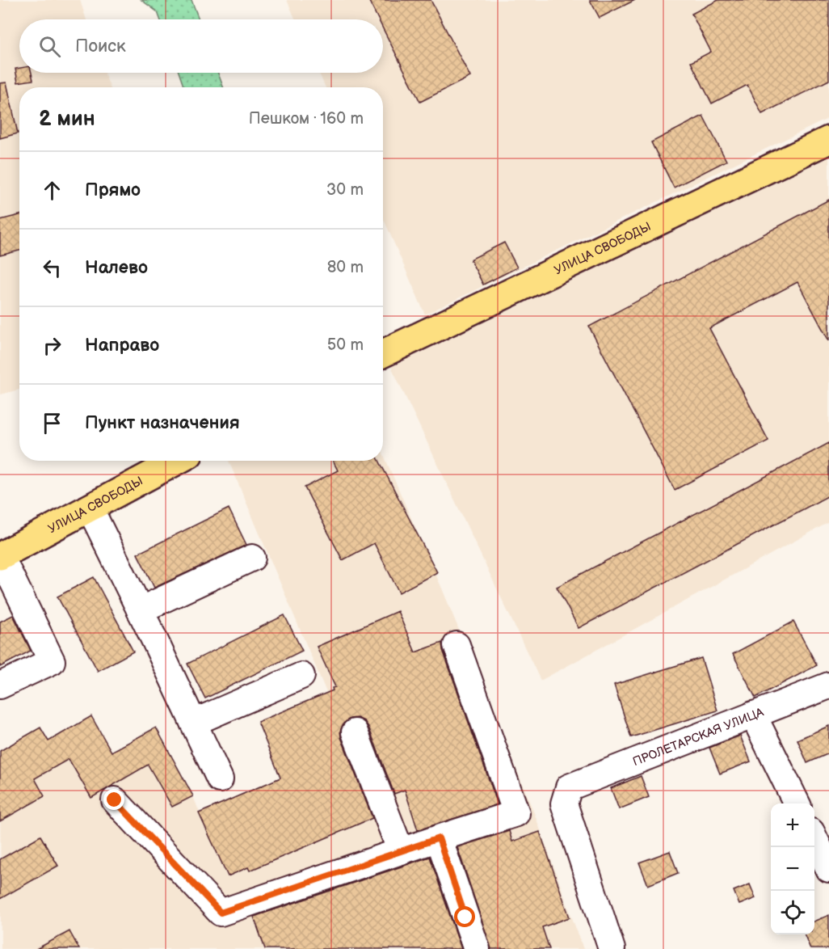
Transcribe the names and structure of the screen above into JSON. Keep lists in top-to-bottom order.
{
  "streets": {
    "main road": ["УЛИЦА СВОБОДЫ"],
    "street": ["ПРОЛЕТАРСКАЯ УЛИЦА"]
  },
  "page": {
    "search": "Поиск",
    "heading": ["2 мин", "Пешком · 160 m"],
    "list": [
      ["Прямо", "30 m"],
      ["Налево", "80 m"],
      ["Направо", "50 m"],
      "Пункт назначения"
    ],
    "map_buttons": ["+", "−"]
  }
}
